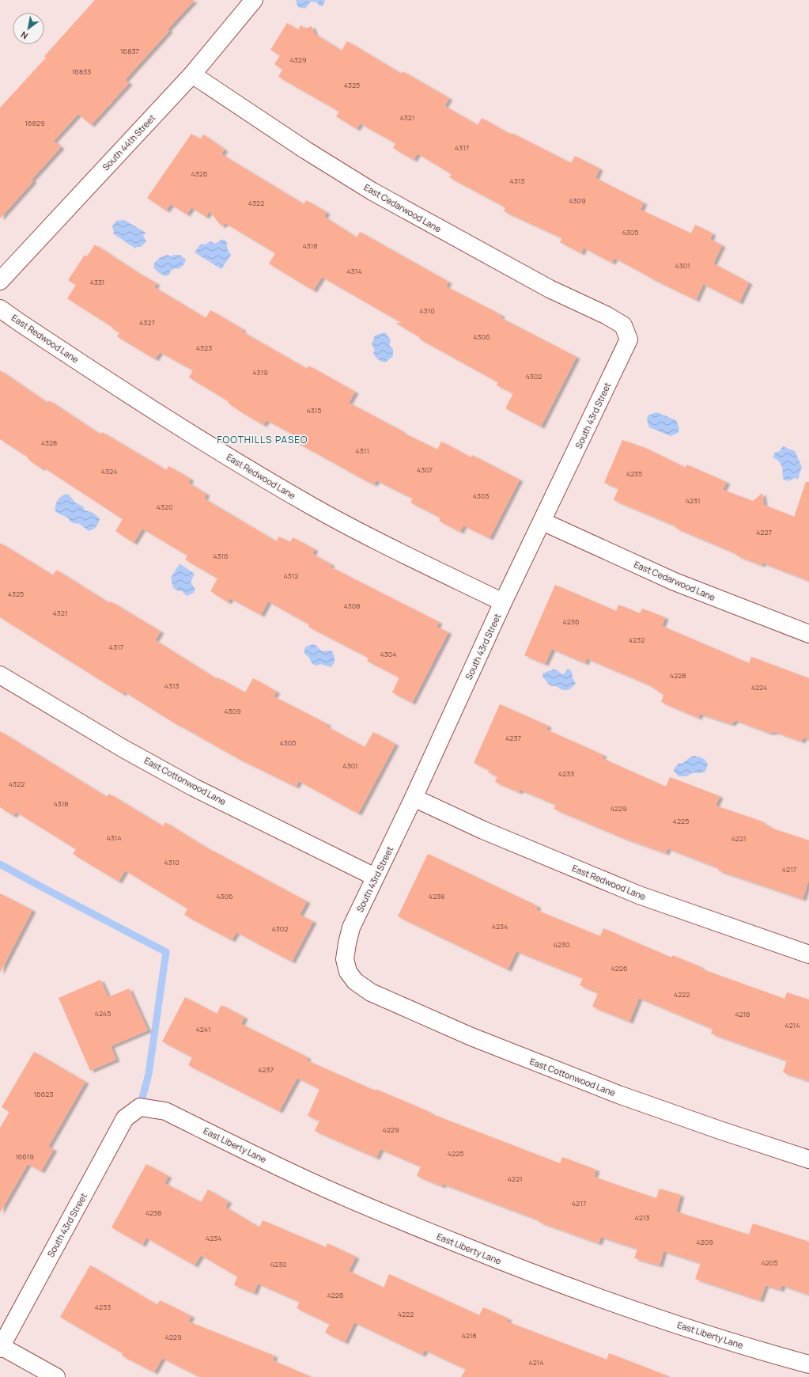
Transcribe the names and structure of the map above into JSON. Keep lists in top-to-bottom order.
{
  "streets": {
    "street": [
      "South 44th Street",
      "East Cedarwood Lane",
      "East Redwood Lane",
      "South 43rd Street",
      "East Cottonwood Lane",
      "East Liberty Lane"
    ]
  },
  "crossings": [
    ["South 44th Street", "East Cedarwood Lane"],
    ["East Cedarwood Lane", "South 43rd Street"],
    ["East Redwood Lane", "South 43rd Street"],
    ["South 43rd Street", "East Cottonwood Lane"],
    ["South 43rd Street", "East Liberty Lane"]
  ],
  "districts": ["FOOTHILLS PASEO"],
  "house_numbers": [
    "16837",
    "4329",
    "16833",
    "4325",
    "4321",
    "16829",
    "4317",
    "4326",
    "4313",
    "4309",
    "4322",
    "4305",
    "4318",
    "4301",
    "4314",
    "4331",
    "4310",
    "4327",
    "4306",
    "4323",
    "4319",
    "4302",
    "4315",
    "4328",
    "4311",
    "4307",
    "4324",
    "4235",
    "4303",
    "4231",
    "4320",
    "4227",
    "4316",
    "4312",
    "4325",
    "4308",
    "4321",
    "4236",
    "4232",
    "4317",
    "4304",
    "4228",
    "4313",
    "4224",
    "4309",
    "4237",
    "4305",
    "4301",
    "4233",
    "4322",
    "4318",
    "4229",
    "4225",
    "4314",
    "4221",
    "4310",
    "4217",
    "4306",
    "4238",
    "4234",
    "4302",
    "4230",
    "4226",
    "4222",
    "4245",
    "4218",
    "4214",
    "4241",
    "4237",
    "16623",
    "4229",
    "4225",
    "16619",
    "4221",
    "4217",
    "4238",
    "4213",
    "4234",
    "4209",
    "4205",
    "4230",
    "4226",
    "4233",
    "4222",
    "4218",
    "4229",
    "4214"
  ],
  "north": "bottom left"
}
